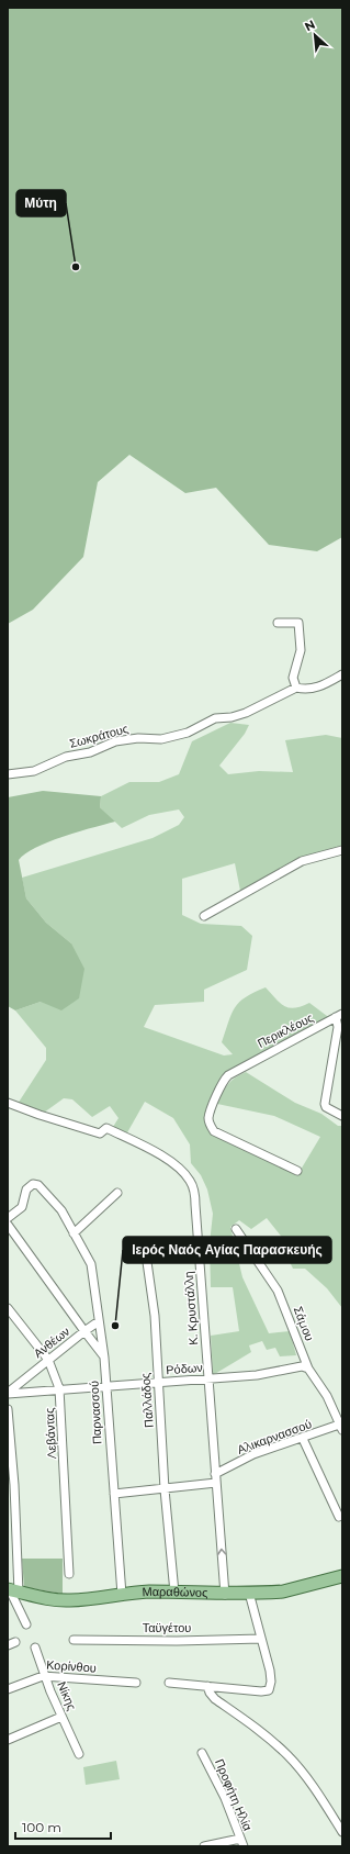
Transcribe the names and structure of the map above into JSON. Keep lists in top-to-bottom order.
{
  "streets": {
    "main road": ["Μαραθώνος"],
    "street": [
      "Σωκράτους",
      "Περικλέους",
      "Κ. Κρυστάλλη",
      "Σάμου",
      "Ανθέων",
      "Ρόδων",
      "Παλλάδος",
      "Παρνασσού",
      "Λεβάντας",
      "Αλικαρνασσού",
      "Ταϋγέτου",
      "Κορίνθου",
      "Νίκης",
      "Προφήτη Ηλία"
    ]
  },
  "crossings": [
    ["Κ. Κρυστάλλη", "Ρόδων"],
    ["Κ. Κρυστάλλη", "Παλλάδος"],
    ["Κ. Κρυστάλλη", "Αλικαρνασσού"],
    ["Κ. Κρυστάλλη", "Μαραθώνος"],
    ["Σάμου", "Ρόδων"],
    ["Σάμου", "Αλικαρνασσού"],
    ["Ανθέων", "Ρόδων"],
    ["Ανθέων", "Παρνασσού"],
    ["Ανθέων", "Λεβάντας"],
    ["Ρόδων", "Παλλάδος"],
    ["Ρόδων", "Παρνασσού"],
    ["Ρόδων", "Λεβάντας"],
    ["Παλλάδος", "Μαραθώνος"],
    ["Παρνασσού", "Μαραθώνος"],
    ["Κορίνθου", "Νίκης"]
  ],
  "places": ["Μύτη", "Ιερός Ναός Αγίας Παρασκευής"],
  "scale_bar": "100 m",
  "north": "top left"
}
